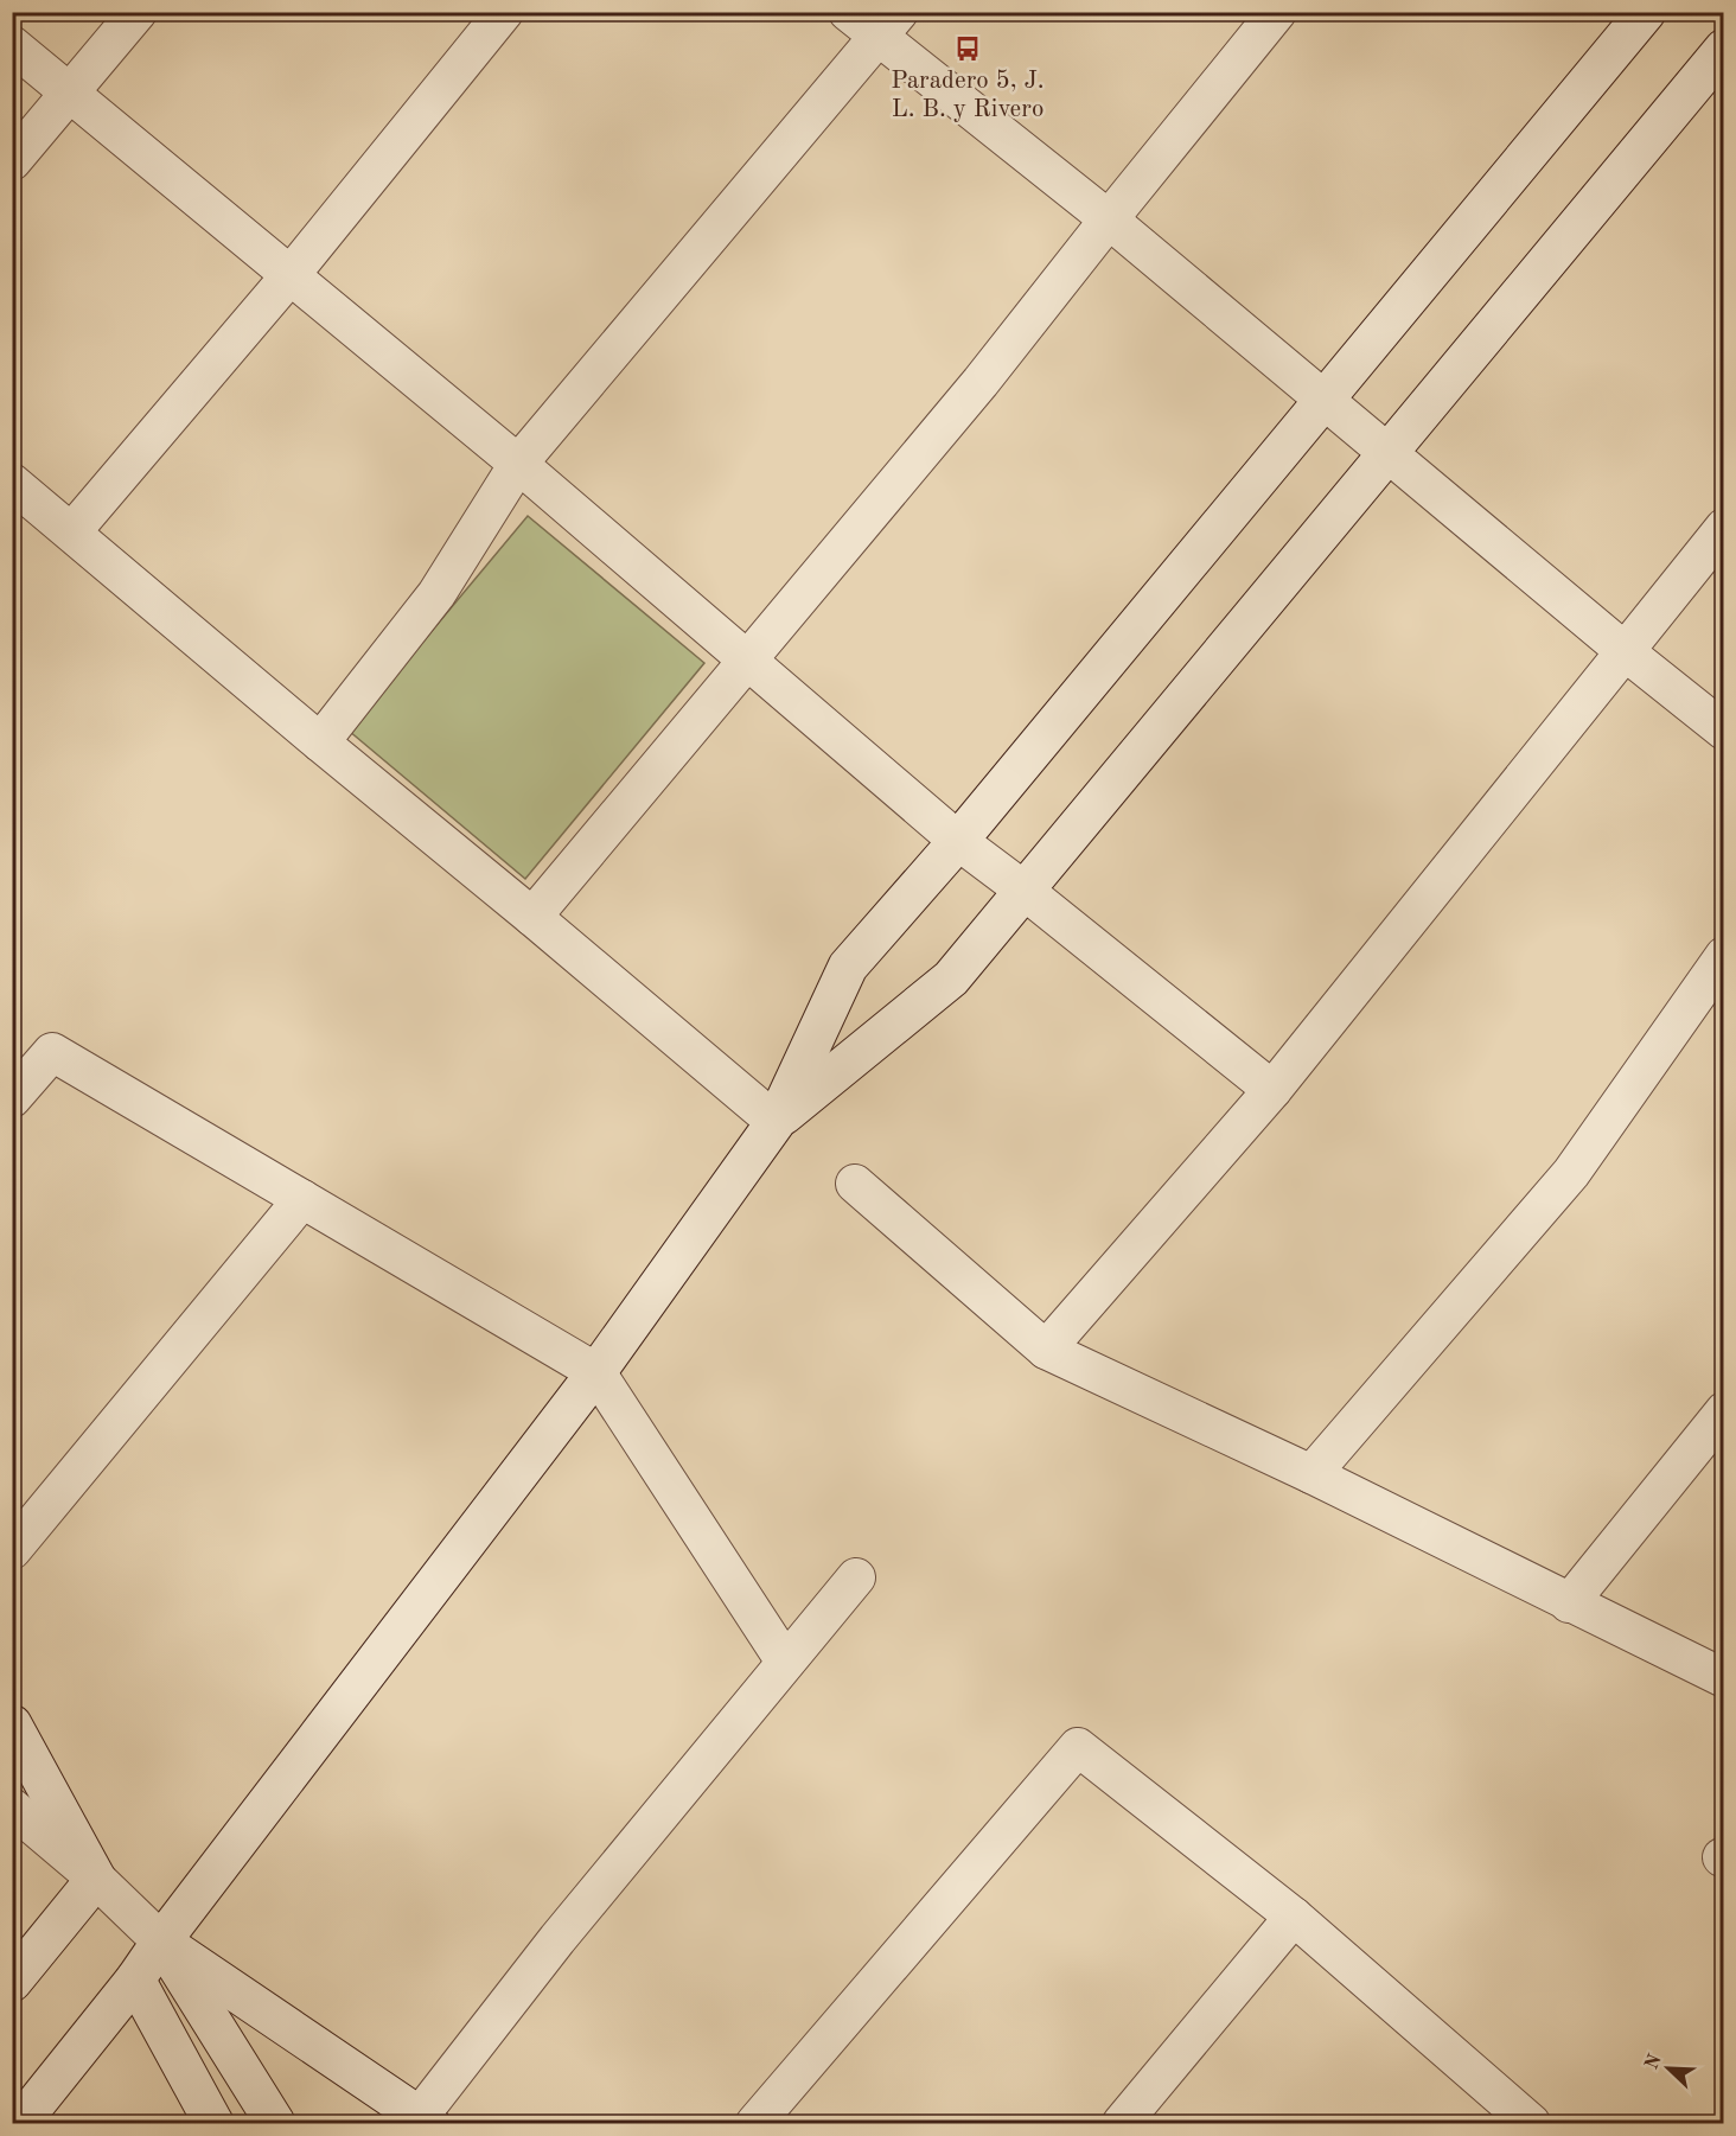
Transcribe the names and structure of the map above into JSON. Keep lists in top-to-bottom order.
{
  "places": {
    "bus stop": ["Paradero 5, J. L. B. y Rivero"]
  },
  "north": "top left"
}
